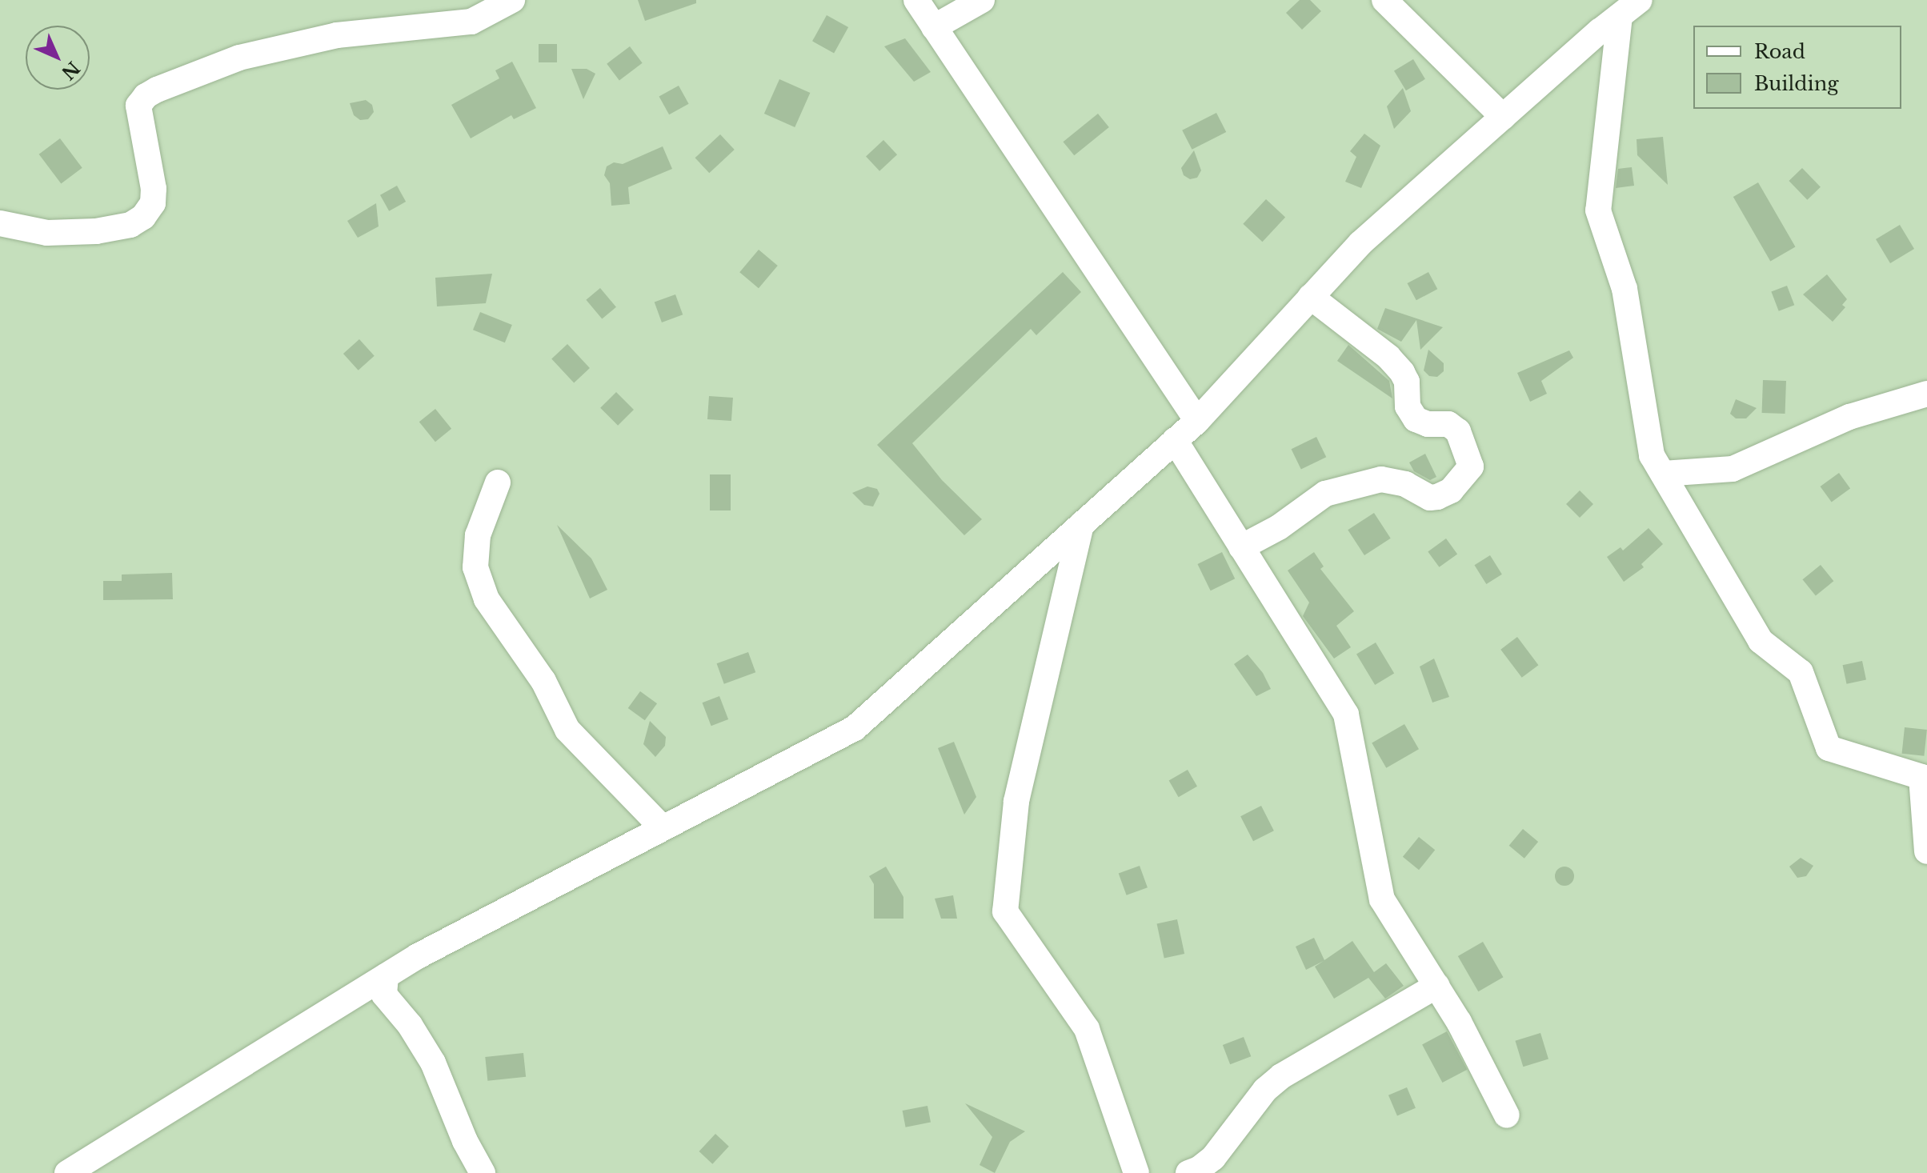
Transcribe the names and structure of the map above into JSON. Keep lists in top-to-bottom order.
{
  "legend": ["Road", "Building"],
  "north": "bottom right"
}
